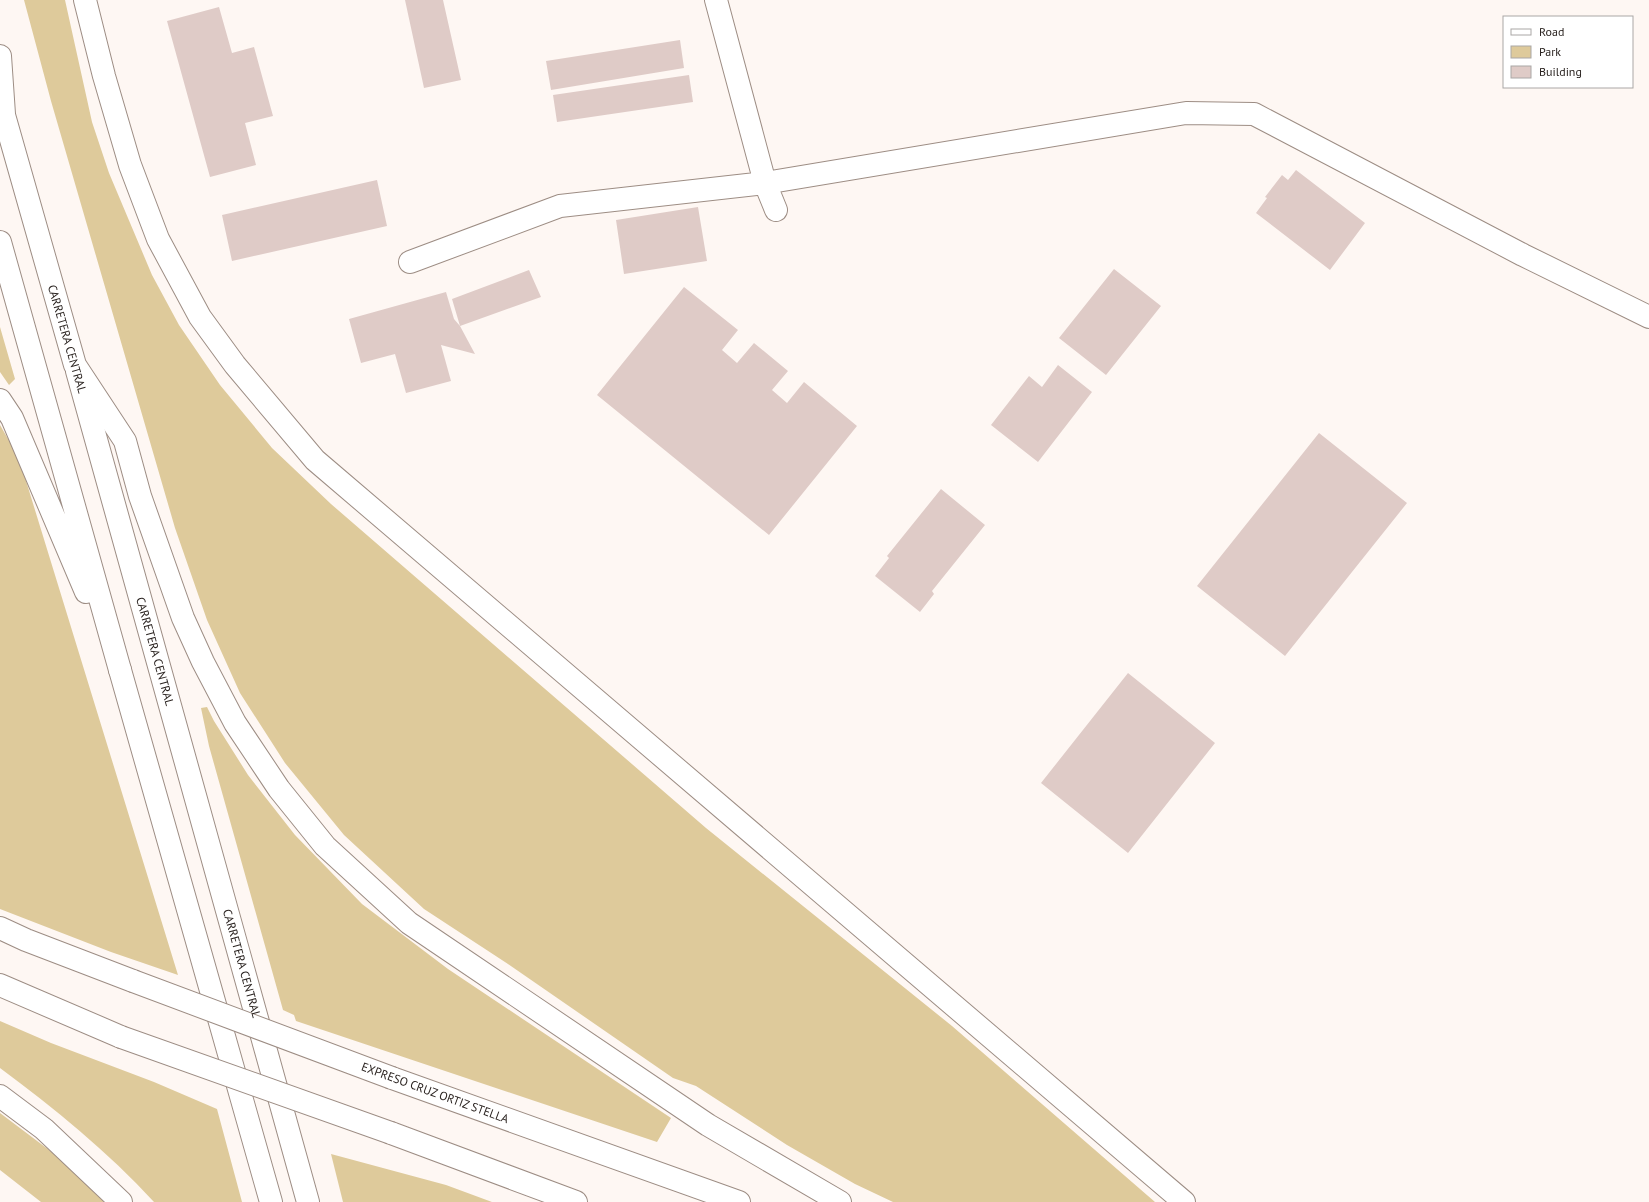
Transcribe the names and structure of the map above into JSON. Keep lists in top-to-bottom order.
{
  "streets": {
    "main road": ["CARRETERA CENTRAL", "EXPRESO CRUZ ORTIZ STELLA"]
  },
  "legend": ["Road", "Park", "Building"]
}
